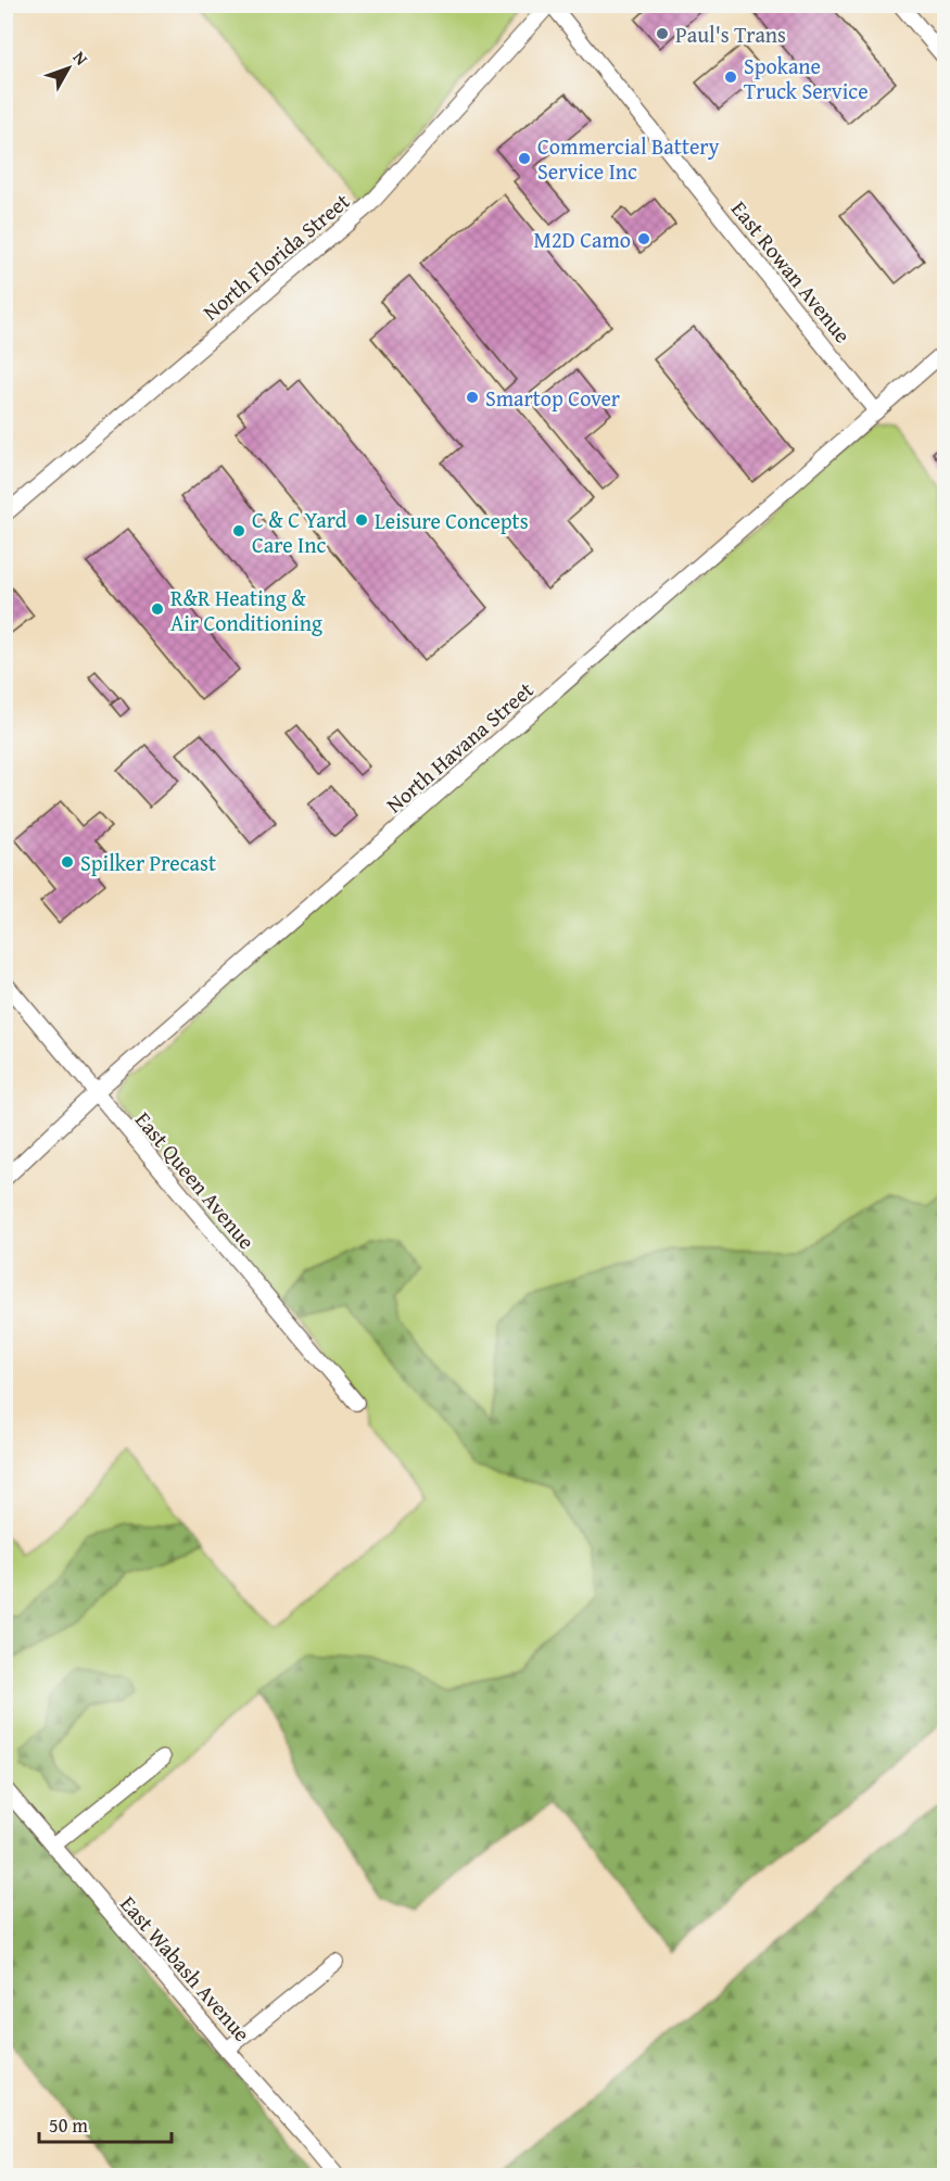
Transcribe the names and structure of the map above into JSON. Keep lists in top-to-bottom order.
{
  "streets": {
    "street": [
      "North Florida Street",
      "East Rowan Avenue",
      "North Havana Street",
      "East Queen Avenue",
      "East Wabash Avenue"
    ]
  },
  "crossings": [
    ["North Florida Street", "East Rowan Avenue"],
    ["East Rowan Avenue", "North Havana Street"],
    ["North Havana Street", "East Queen Avenue"]
  ],
  "places": [
    "Paul's Trans",
    "Spokane Truck Service",
    "Commercial Battery Service Inc",
    "M2D Camo",
    "Smartop Cover",
    "Leisure Concepts",
    "C & C Yard Care Inc",
    "R&R Heating & Air Conditioning",
    "Spilker Precast"
  ],
  "scale_bar": "50 m",
  "north": "top right"
}
